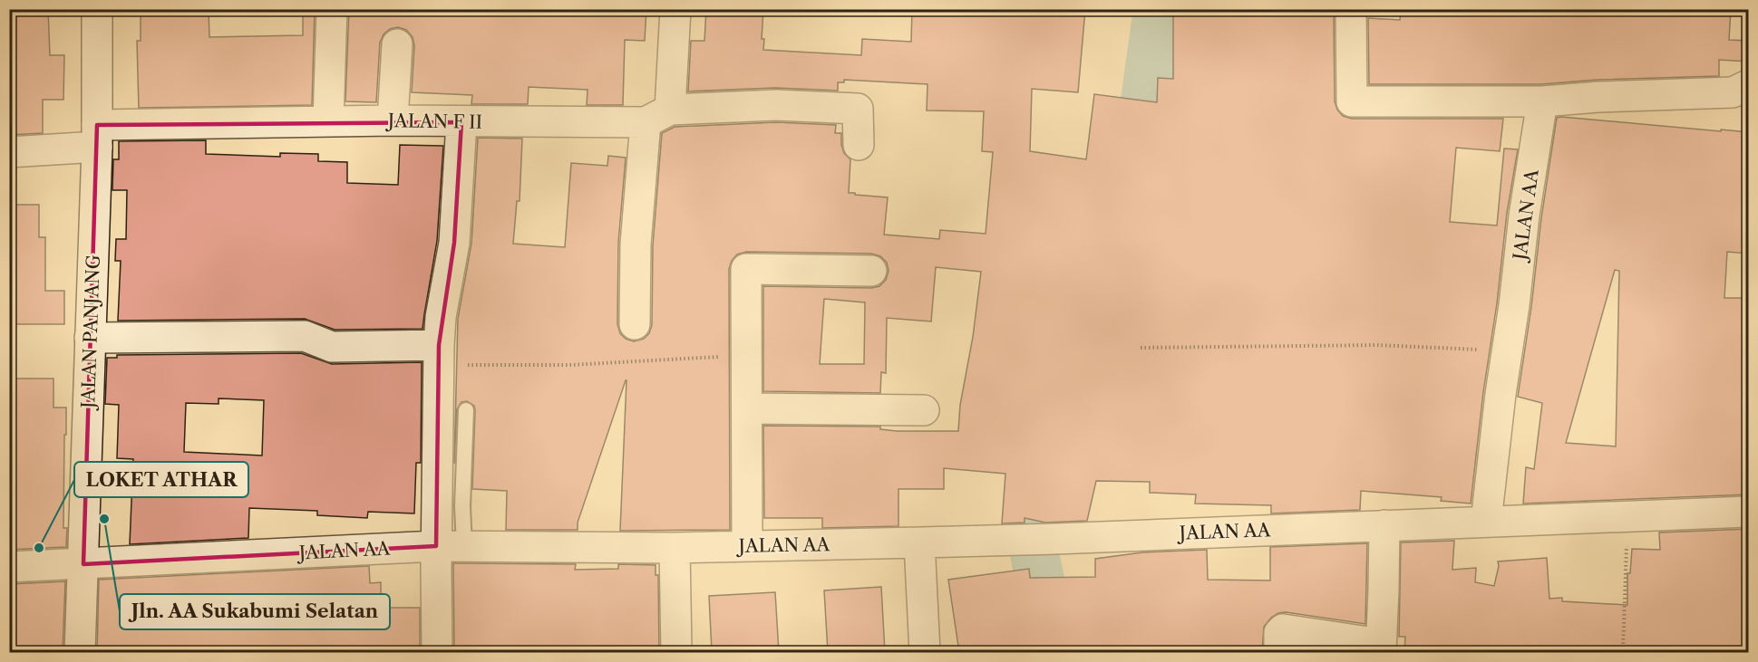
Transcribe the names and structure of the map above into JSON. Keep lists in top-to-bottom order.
{
  "streets": {
    "street": ["JALAN F II", "JALAN AA", "JALAN PANJANG"]
  },
  "crossings": [
    ["JALAN F II", "JALAN PANJANG"],
    ["JALAN AA", "JALAN PANJANG"]
  ],
  "places": ["Jln. AA Sukabumi Selatan", "LOKET ATHAR"]
}
